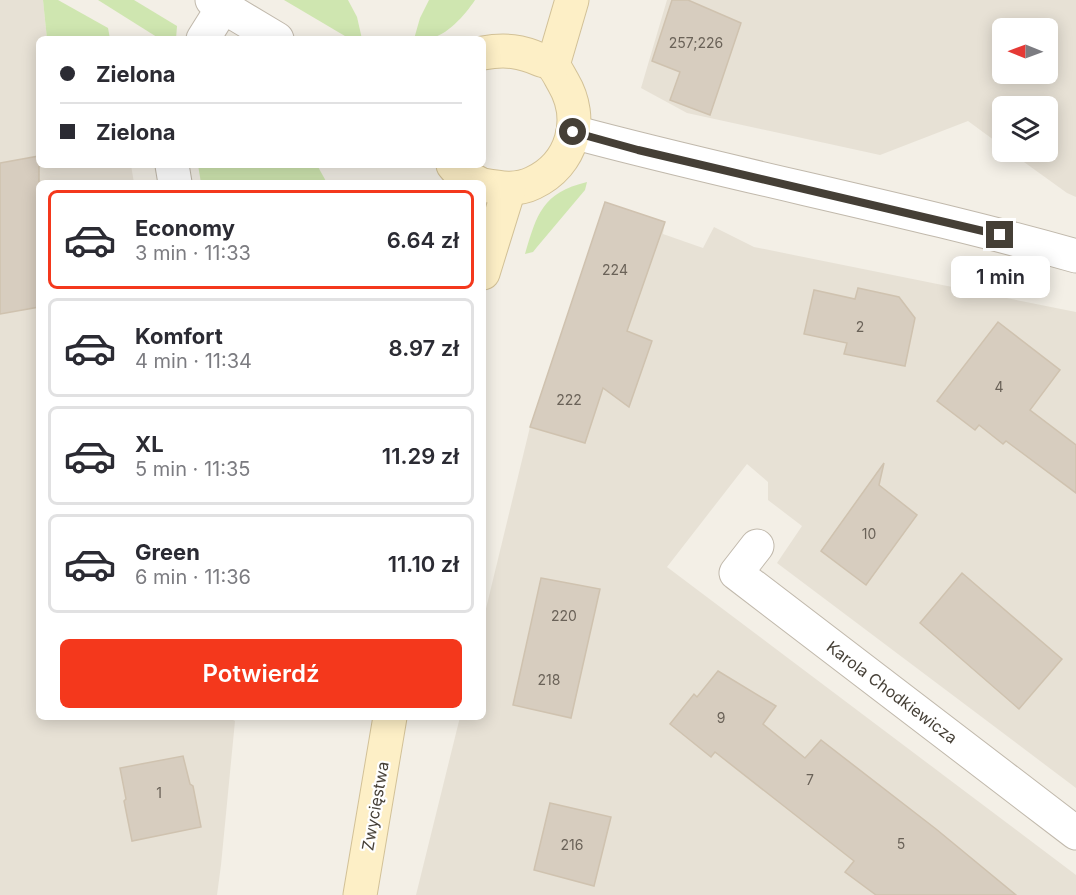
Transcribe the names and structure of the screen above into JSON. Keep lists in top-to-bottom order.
{
  "streets": {
    "main road": ["Zwycięstwa"],
    "street": ["Karola Chodkiewicza"]
  },
  "house_numbers": [
    "257;226",
    "224",
    "2",
    "4",
    "222",
    "10",
    "220",
    "218",
    "9",
    "7",
    "1",
    "5",
    "216"
  ],
  "north": "left",
  "page": {
    "banner": ["Zielona", "Zielona"],
    "list": [
      {
        "name": "Economy",
        "note": "3 min · 11:33",
        "value": "6.64 zł"
      },
      {
        "name": "Komfort",
        "note": "4 min · 11:34",
        "value": "8.97 zł"
      },
      {
        "name": "XL",
        "note": "5 min · 11:35",
        "value": "11.29 zł"
      },
      {
        "name": "Green",
        "note": "6 min · 11:36",
        "value": "11.10 zł"
      }
    ],
    "bubble": "1 min",
    "buttons": "Potwierdź"
  }
}
